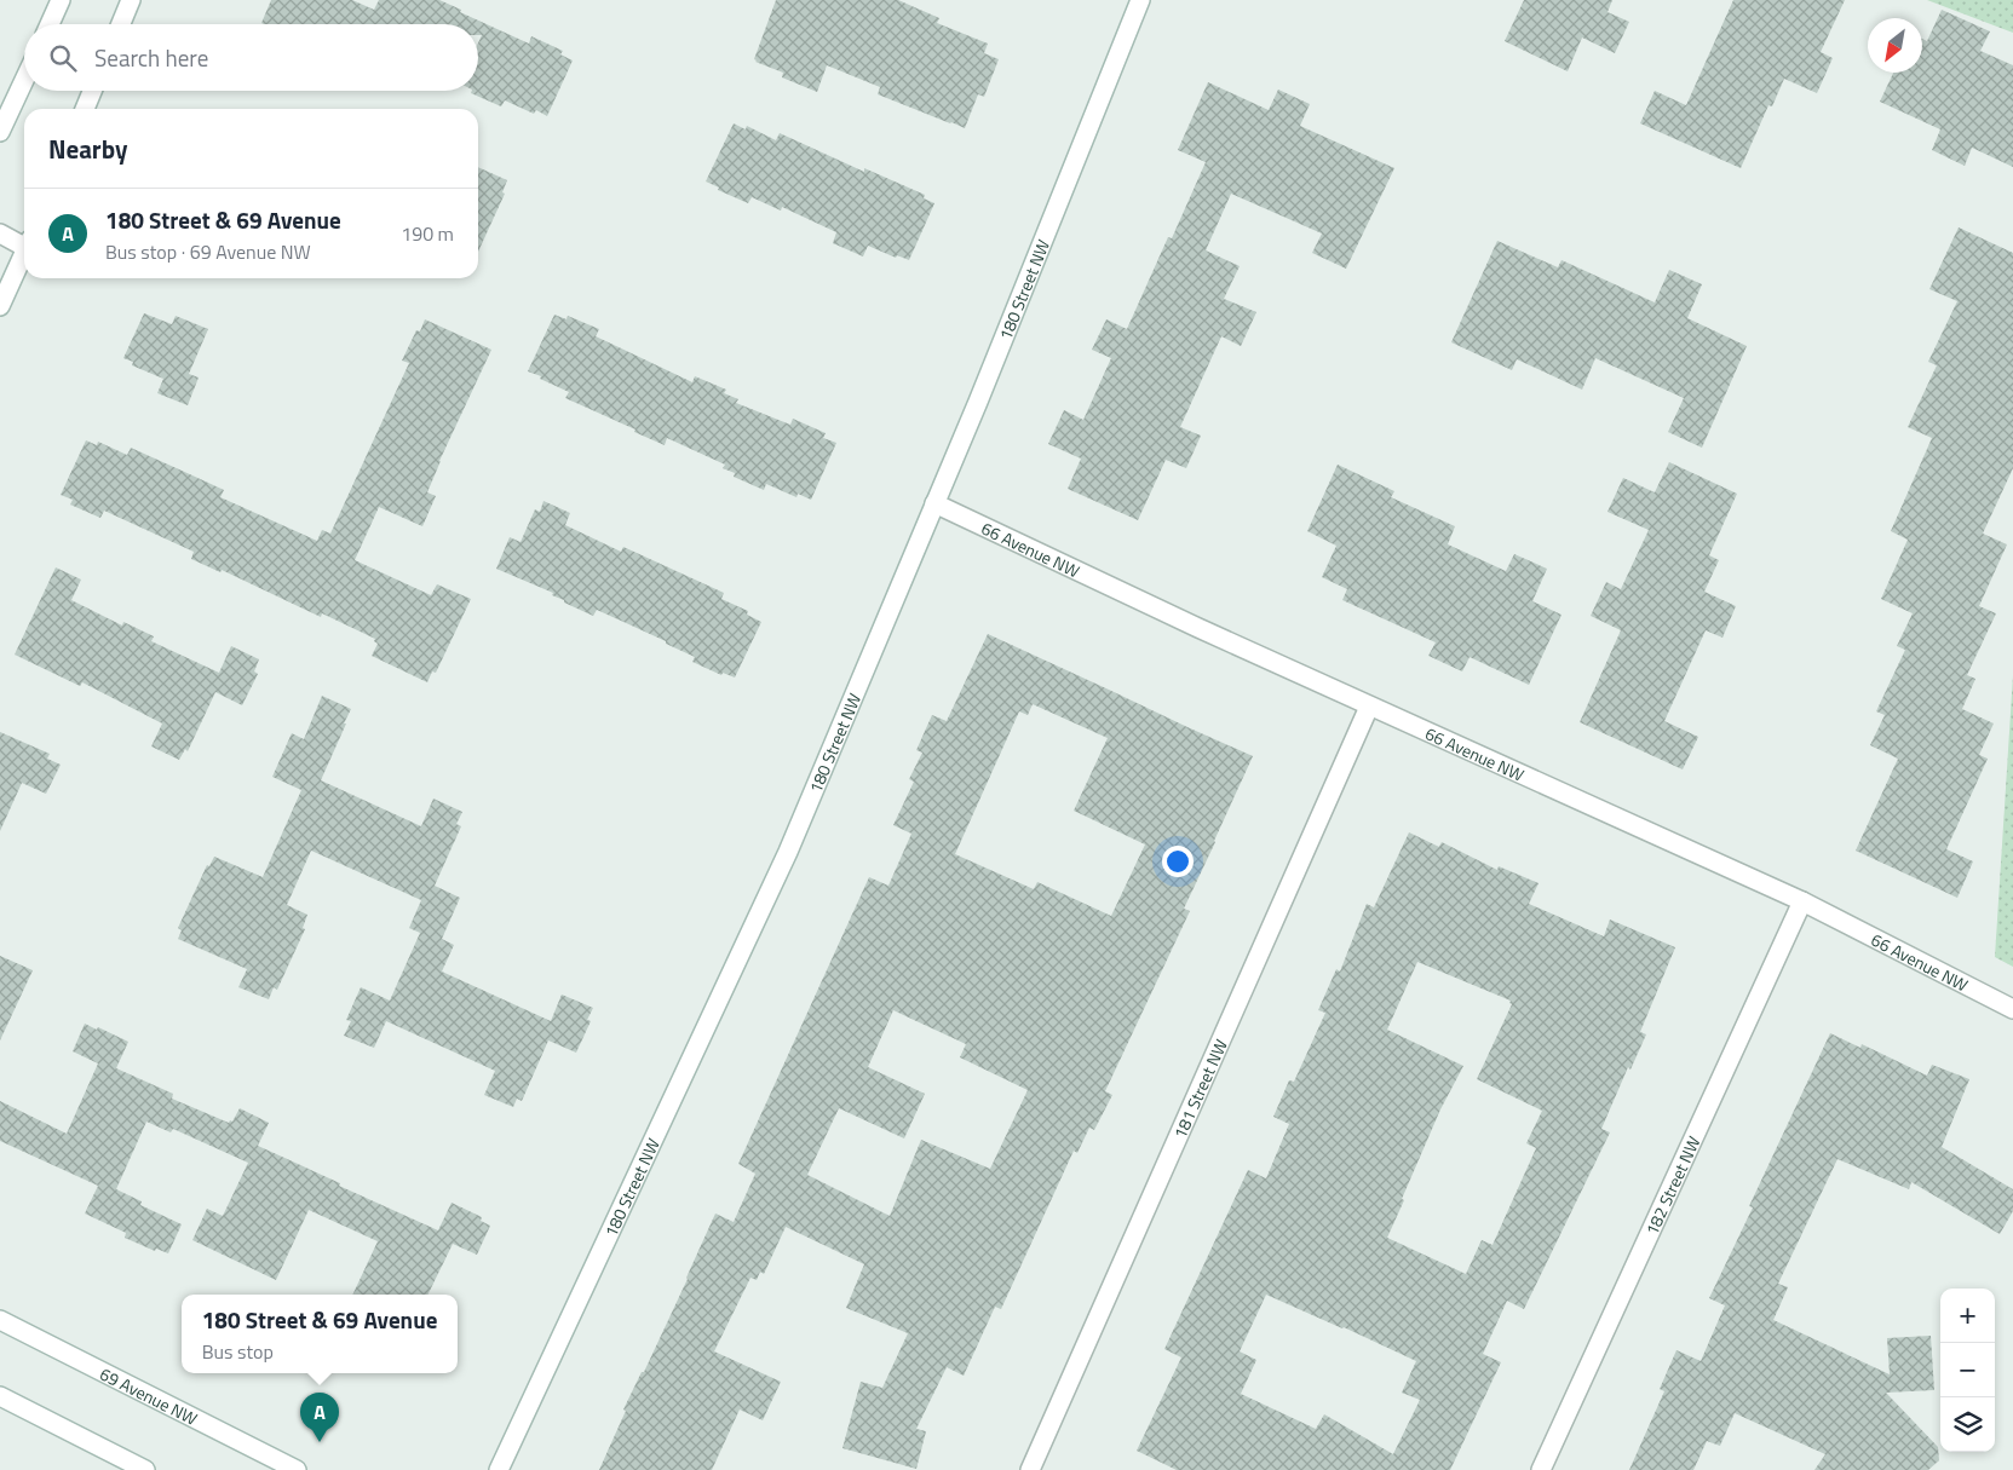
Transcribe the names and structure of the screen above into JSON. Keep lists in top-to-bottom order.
{
  "streets": {
    "street": [
      "180 Street NW",
      "66 Avenue NW",
      "181 Street NW",
      "182 Street NW",
      "69 Avenue NW"
    ]
  },
  "crossings": [
    ["180 Street NW", "66 Avenue NW"],
    ["66 Avenue NW", "181 Street NW"],
    ["66 Avenue NW", "182 Street NW"]
  ],
  "north": "bottom left",
  "page": {
    "search": "Search here",
    "heading": "Nearby",
    "list": [
      {
        "mark": "A",
        "name": "180 Street & 69 Avenue",
        "note": "Bus stop · 69 Avenue NW",
        "value": "190 m"
      }
    ],
    "map_buttons": ["+", "−"],
    "popup": ["180 Street & 69 Avenue", "Bus stop"],
    "pins": "A"
  }
}
